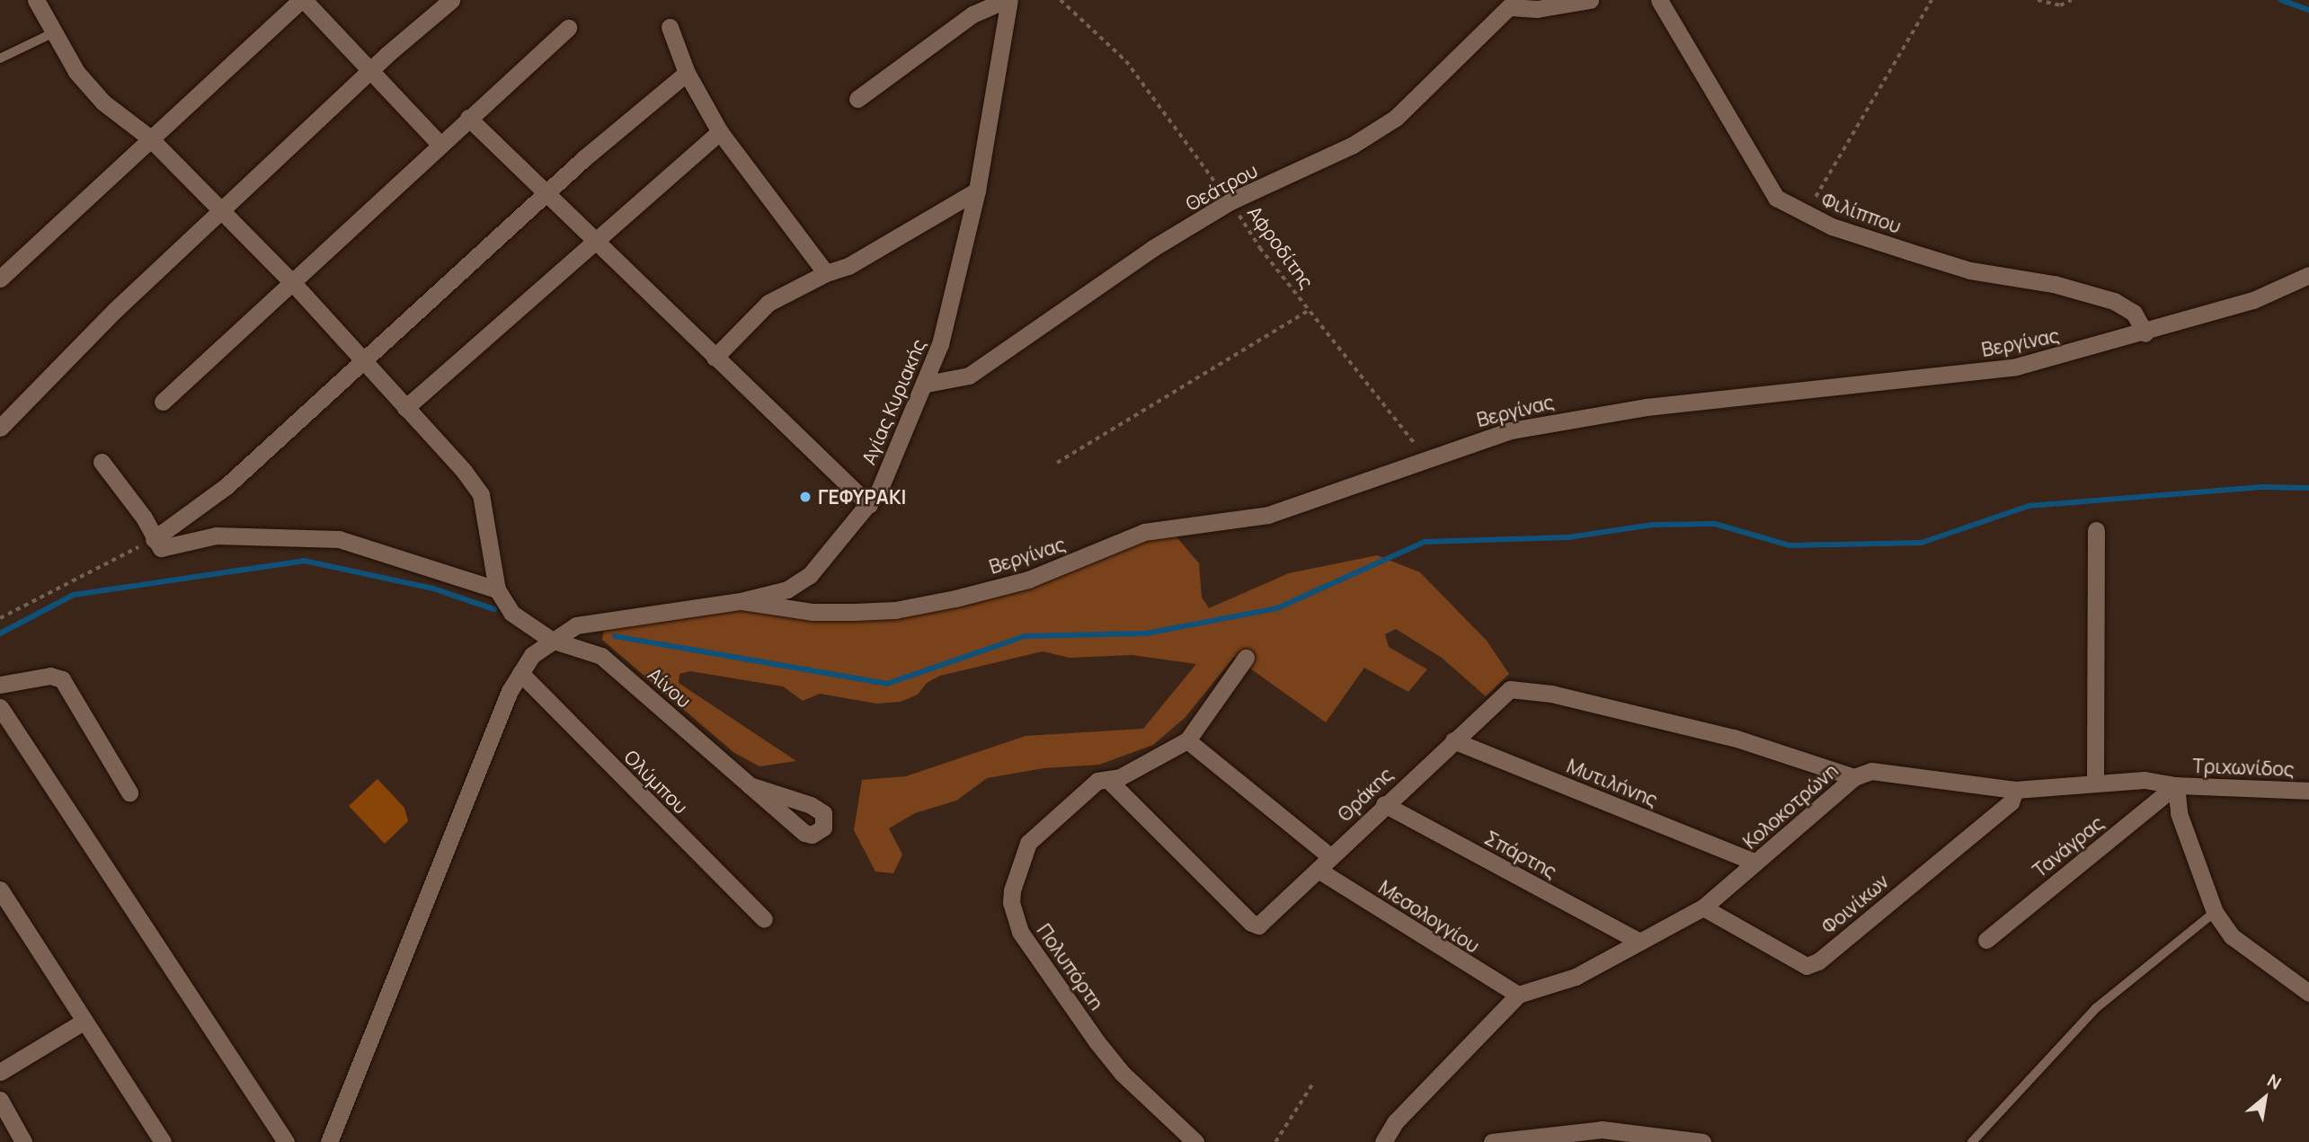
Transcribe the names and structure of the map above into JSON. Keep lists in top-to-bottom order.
{
  "streets": {
    "street": [
      "Θεάτρου",
      "Φιλίππου",
      "Βεργίνας",
      "Αγίας Κυριακής",
      "Αίνου",
      "Τριχωνίδος",
      "Ολύμπου",
      "Μυτιλήνης",
      "Θράκης",
      "Κολοκοτρώνη",
      "Τανάγρας",
      "Σπάρτης",
      "Φοινίκων",
      "Μεσολογγίου",
      "Πολυπόρτη"
    ],
    "path": ["Αφροδίτης"]
  },
  "crossings": [
    ["Θεάτρου", "Αφροδίτης"],
    ["Θεάτρου", "Αγίας Κυριακής"],
    ["Φιλίππου", "Βεργίνας"],
    ["Αφροδίτης", "Βεργίνας"],
    ["Βεργίνας", "Αγίας Κυριακής"],
    ["Αγίας Κυριακής", "Αίνου"],
    ["Αγίας Κυριακής", "Ολύμπου"],
    ["Τριχωνίδος", "Κολοκοτρώνη"],
    ["Τριχωνίδος", "Τανάγρας"],
    ["Μυτιλήνης", "Θράκης"],
    ["Μυτιλήνης", "Κολοκοτρώνη"],
    ["Θράκης", "Κολοκοτρώνη"],
    ["Θράκης", "Σπάρτης"],
    ["Θράκης", "Μεσολογγίου"],
    ["Θράκης", "Πολυπόρτη"],
    ["Κολοκοτρώνη", "Τανάγρας"],
    ["Κολοκοτρώνη", "Σπάρτης"],
    ["Κολοκοτρώνη", "Φοινίκων"],
    ["Κολοκοτρώνη", "Μεσολογγίου"]
  ],
  "places": ["ΓΕΦΥΡΑΚΙ"],
  "north": "top right"
}
